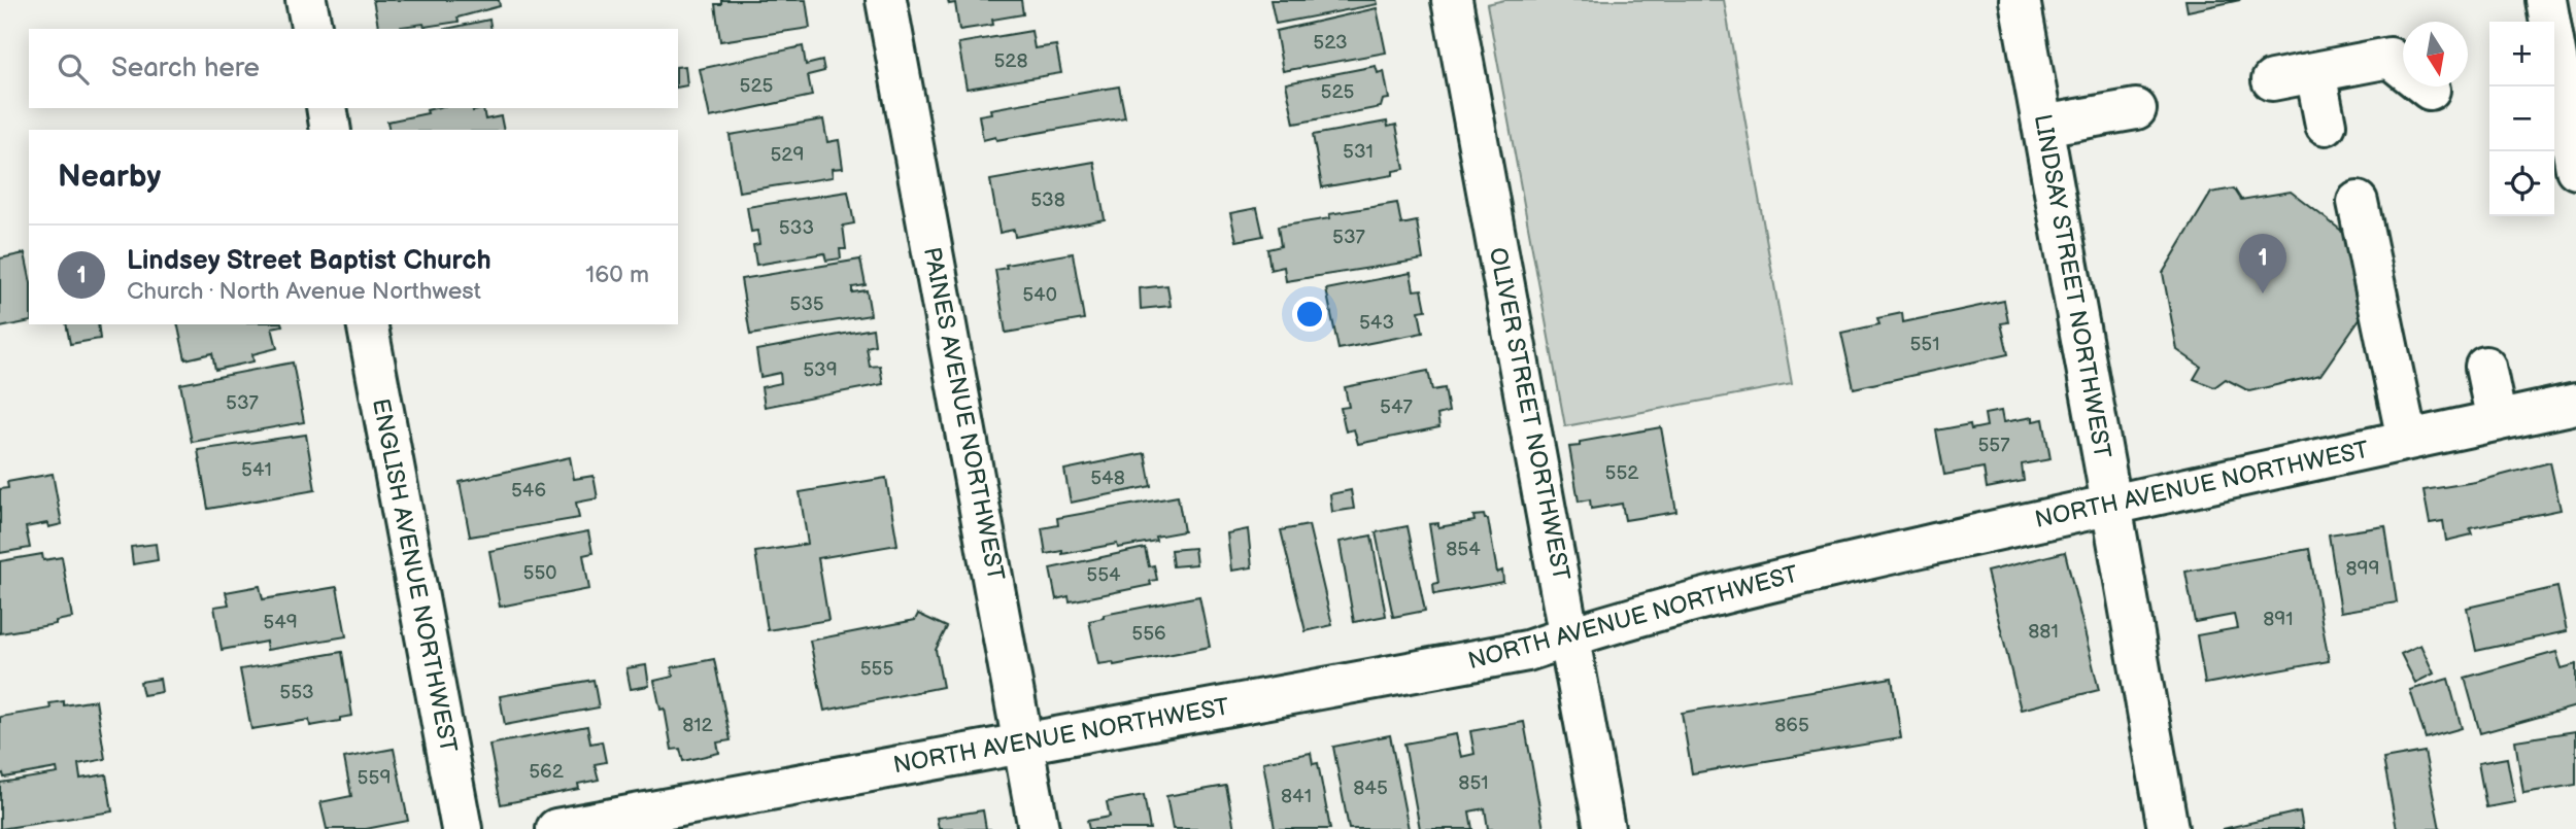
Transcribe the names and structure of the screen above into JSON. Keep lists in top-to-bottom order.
{
  "streets": {
    "street": [
      "LINDSAY STREET NORTHWEST",
      "PAINES AVENUE NORTHWEST",
      "OLIVER STREET NORTHWEST",
      "NORTH AVENUE NORTHWEST",
      "ENGLISH AVENUE NORTHWEST"
    ]
  },
  "crossings": [
    ["LINDSAY STREET NORTHWEST", "NORTH AVENUE NORTHWEST"],
    ["PAINES AVENUE NORTHWEST", "NORTH AVENUE NORTHWEST"],
    ["OLIVER STREET NORTHWEST", "NORTH AVENUE NORTHWEST"]
  ],
  "house_numbers": [
    "523",
    "528",
    "525",
    "525",
    "531",
    "529",
    "538",
    "533",
    "537",
    "540",
    "535",
    "543",
    "551",
    "539",
    "537",
    "547",
    "557",
    "541",
    "552",
    "548",
    "546",
    "854",
    "899",
    "550",
    "554",
    "891",
    "549",
    "881",
    "556",
    "555",
    "553",
    "812",
    "865",
    "562",
    "559",
    "851",
    "845",
    "841"
  ],
  "north": "bottom",
  "page": {
    "map_buttons": ["+", "−"],
    "search": "Search here",
    "heading": "Nearby",
    "list": [
      {
        "mark": "1",
        "name": "Lindsey Street Baptist Church",
        "note": "Church · North Avenue Northwest",
        "value": "160 m"
      }
    ],
    "pins": "1"
  }
}
